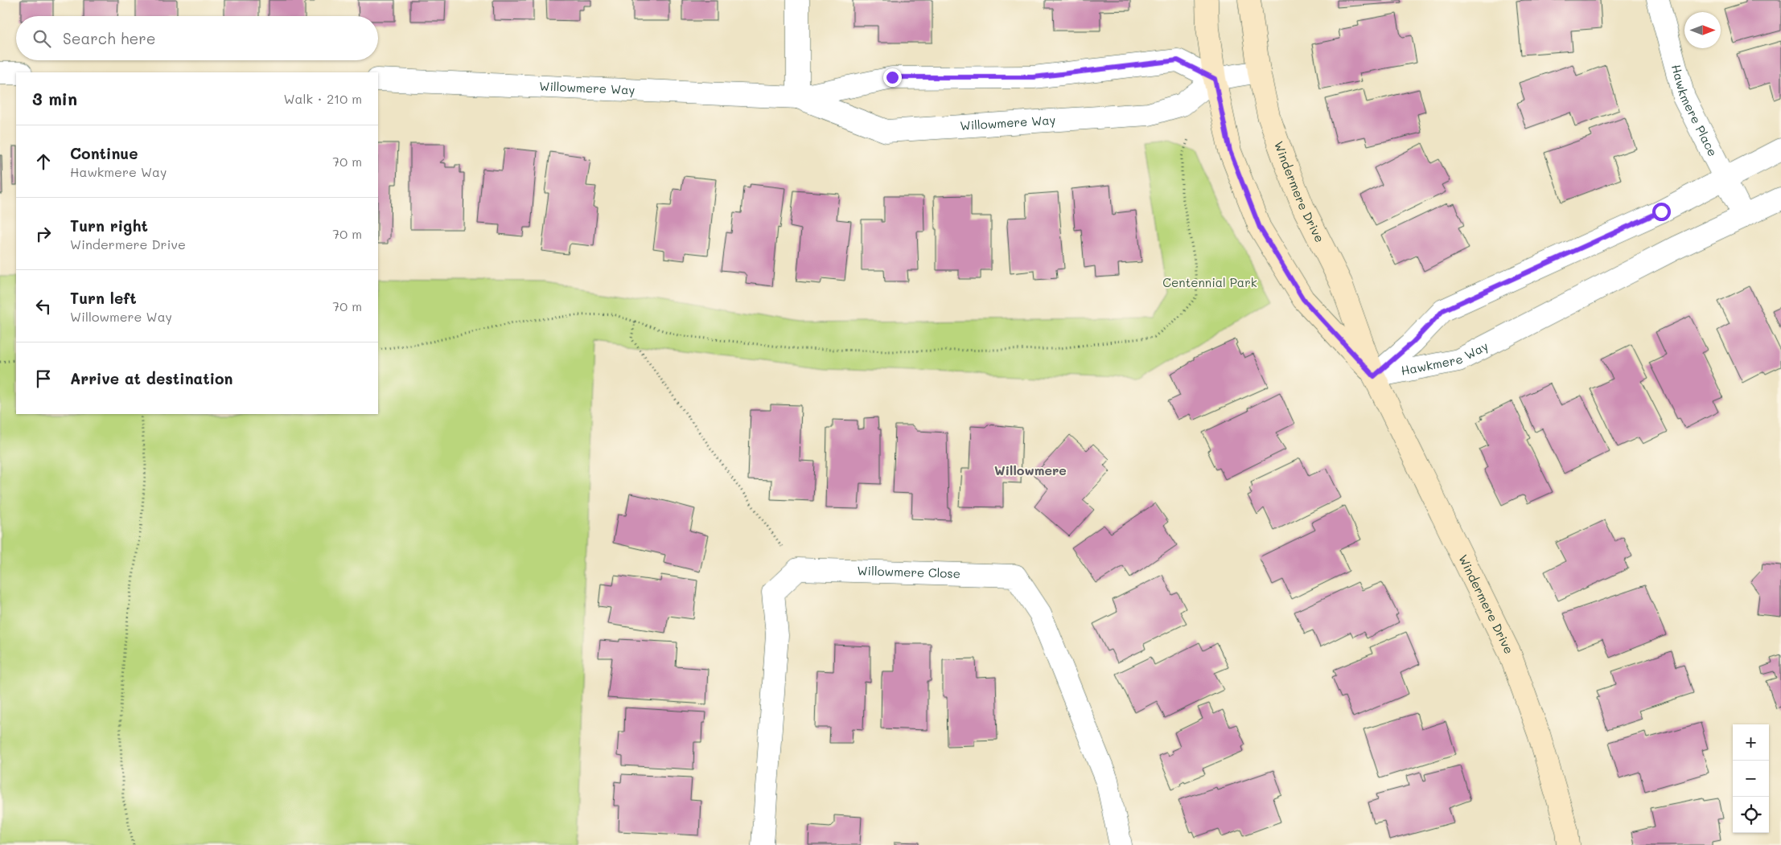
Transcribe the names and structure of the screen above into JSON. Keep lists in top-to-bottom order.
{
  "streets": {
    "street": [
      "Willowmere Way",
      "Hawkmere Place",
      "Windermere Drive",
      "Hawkmere Way",
      "Willowmere Close"
    ]
  },
  "crossings": [
    ["Willowmere Way", "Windermere Drive"],
    ["Hawkmere Place", "Hawkmere Way"],
    ["Windermere Drive", "Hawkmere Way"]
  ],
  "districts": ["Willowmere"],
  "parks": ["Centennial Park"],
  "north": "right",
  "page": {
    "search": "Search here",
    "heading": ["3 min", "Walk · 210 m"],
    "list": [
      ["Continue", "Hawkmere Way", "70 m"],
      ["Turn right", "Windermere Drive", "70 m"],
      ["Turn left", "Willowmere Way", "70 m"],
      "Arrive at destination"
    ],
    "map_buttons": ["+", "−"]
  }
}
